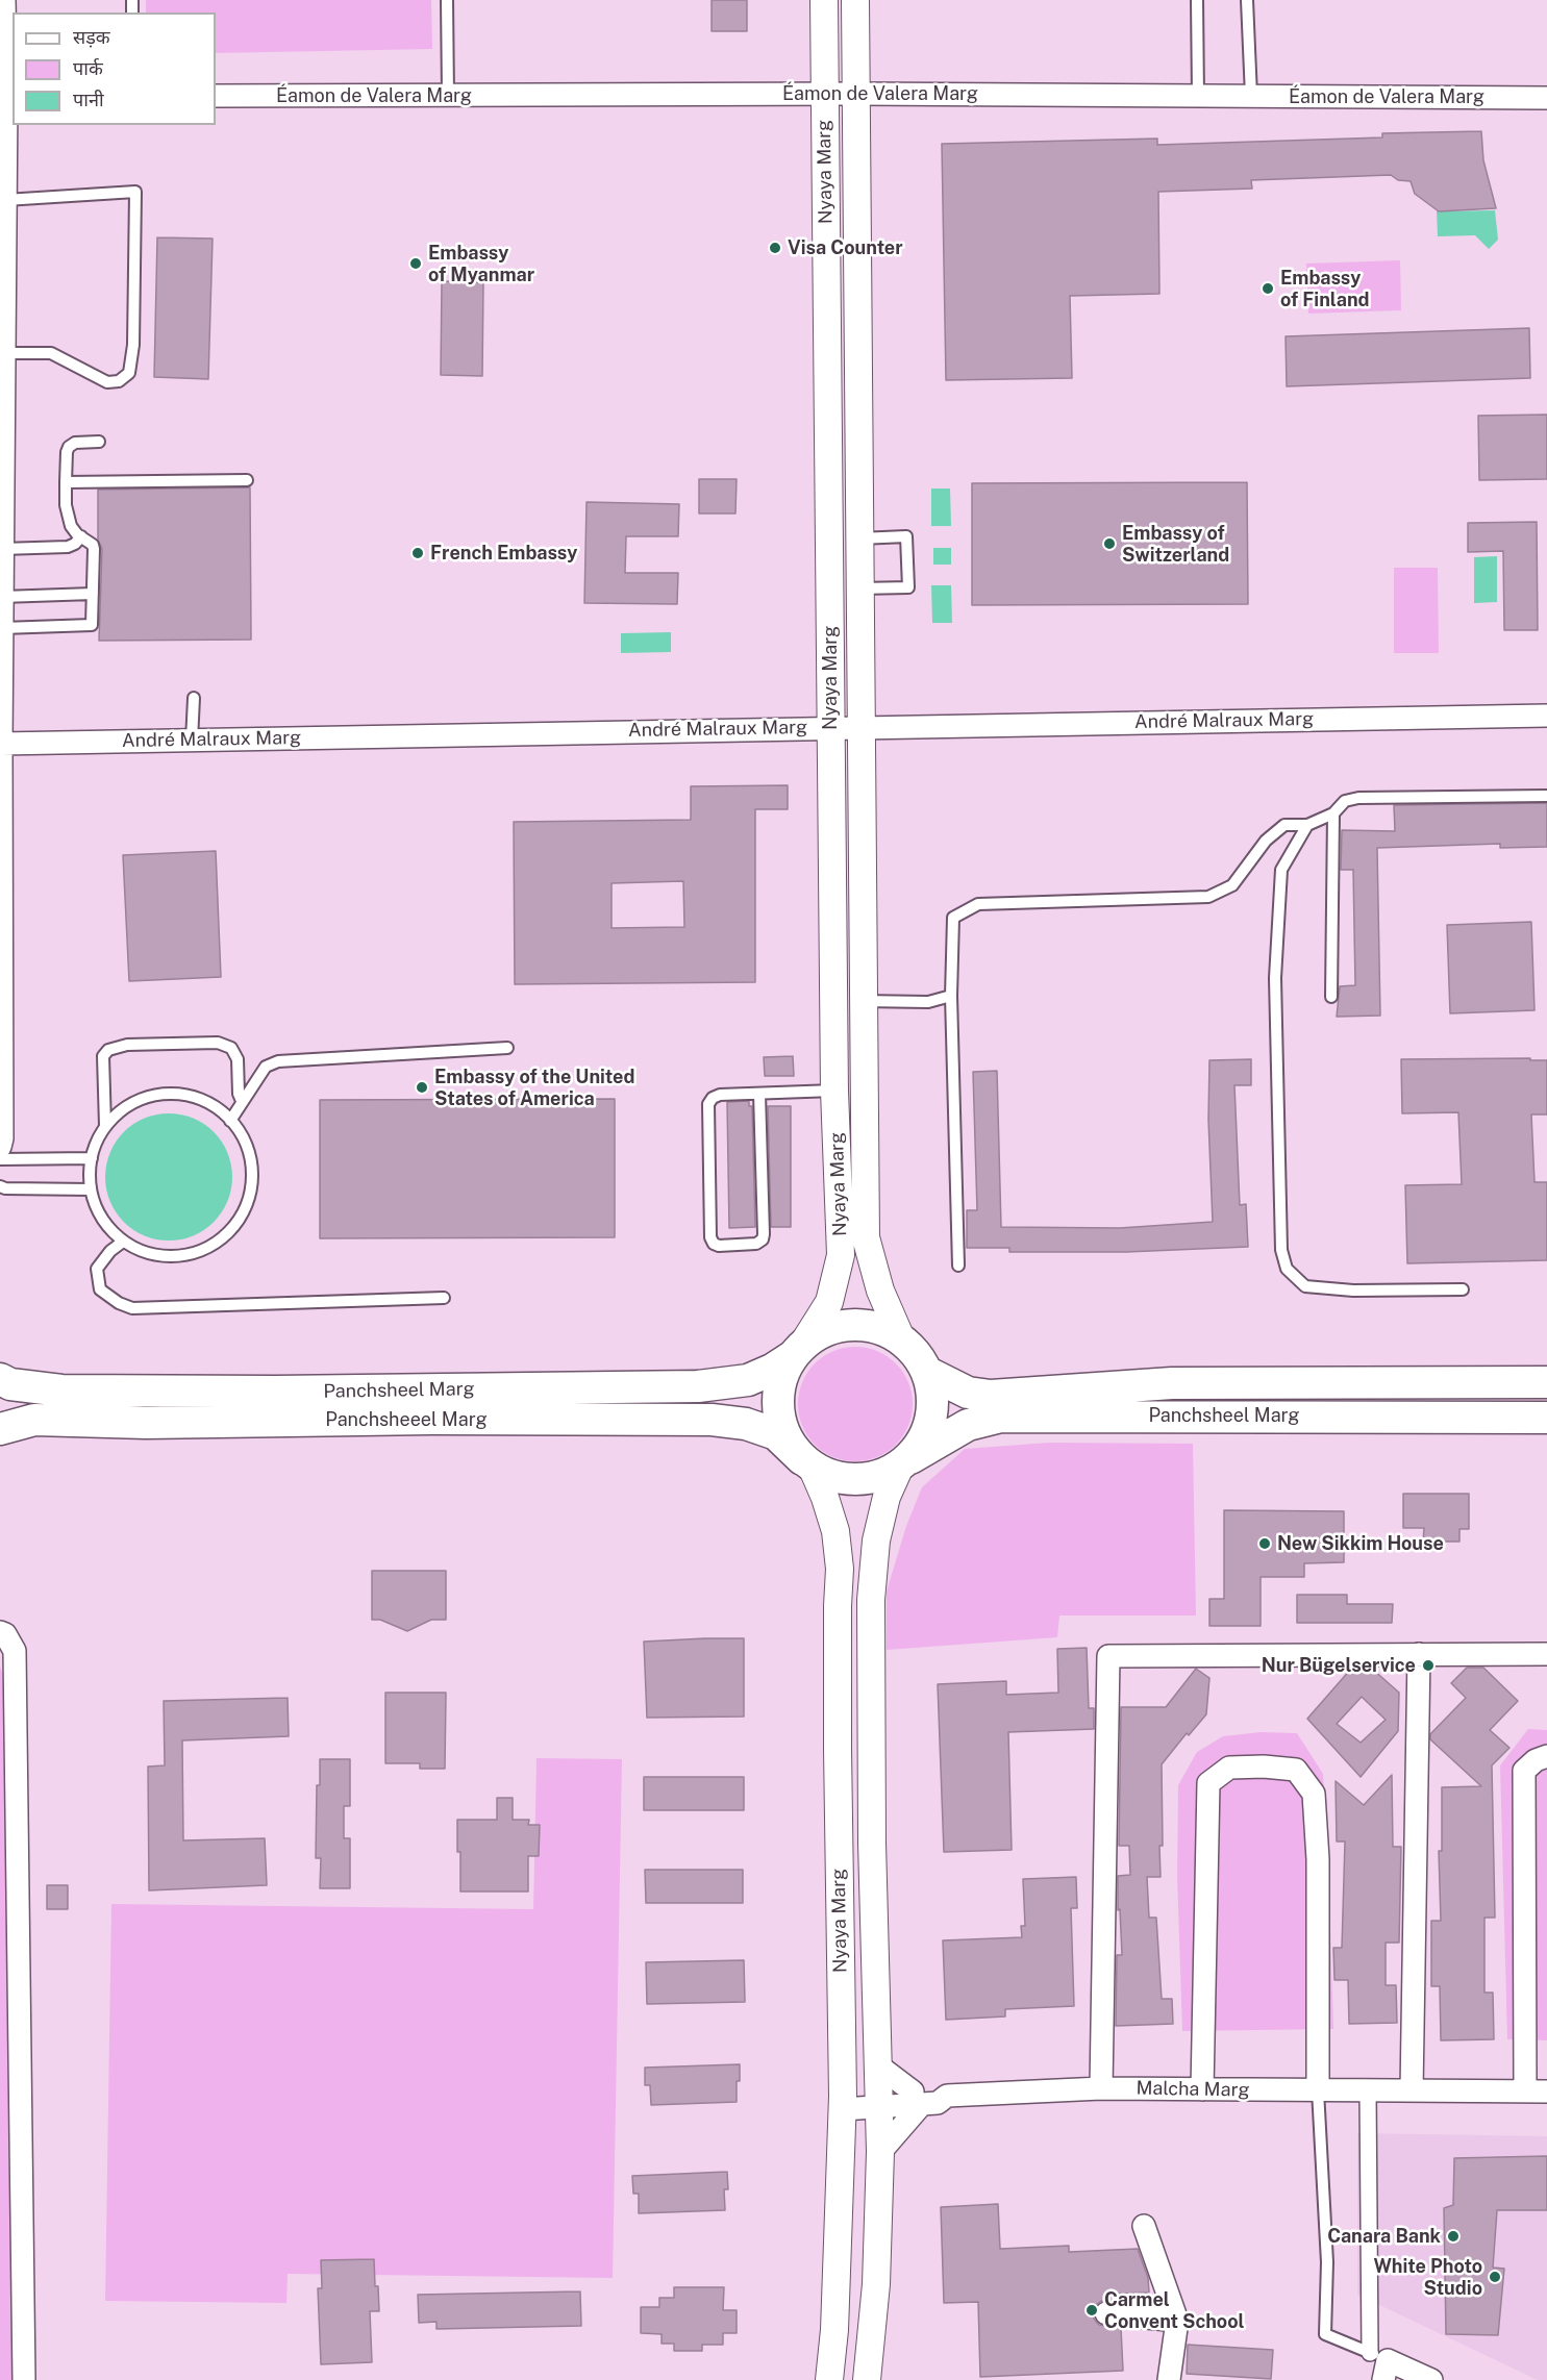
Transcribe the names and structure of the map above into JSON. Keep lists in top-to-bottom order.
{
  "streets": {
    "main road": ["Panchsheel Marg", "Panchsheeel Marg"],
    "street": [
      "Éamon de Valera Marg",
      "Nyaya Marg",
      "André Malraux Marg",
      "Malcha Marg"
    ]
  },
  "crossings": [
    ["Éamon de Valera Marg", "Nyaya Marg"],
    ["Nyaya Marg", "André Malraux Marg"],
    ["Nyaya Marg", "Panchsheel Marg"],
    ["Nyaya Marg", "Panchsheeel Marg"],
    ["Nyaya Marg", "Malcha Marg"],
    ["Panchsheel Marg", "Panchsheeel Marg"]
  ],
  "places": [
    "Visa Counter",
    "Embassy of Myanmar",
    "Embassy of Finland",
    "Embassy of Switzerland",
    "French Embassy",
    "Embassy of the United States of America",
    "New Sikkim House",
    "Nur Bügelservice",
    "Canara Bank",
    "White Photo Studio",
    "Carmel Convent School"
  ],
  "legend": ["सड़क", "पार्क", "पानी"]
}
